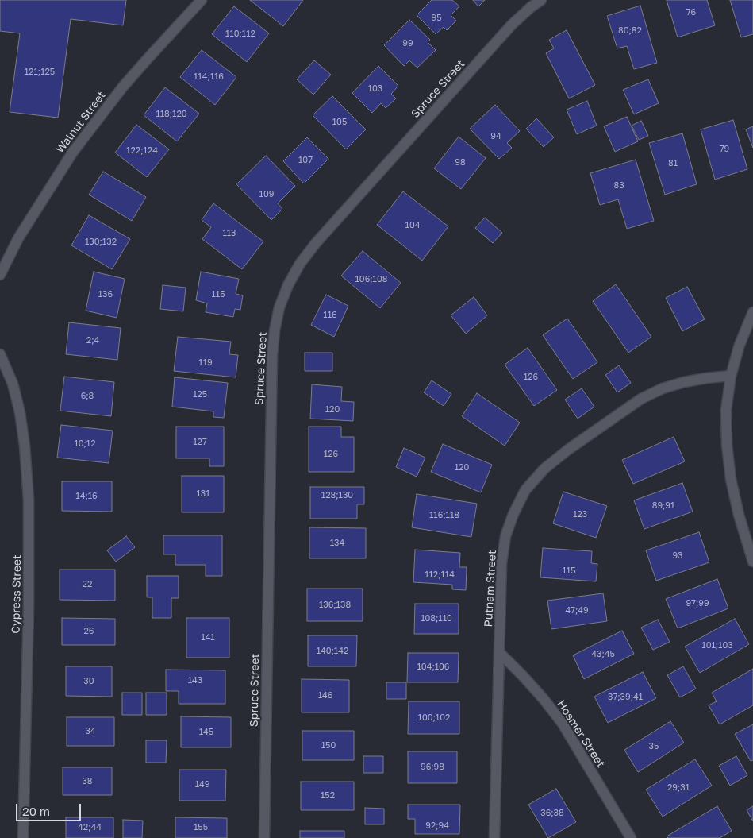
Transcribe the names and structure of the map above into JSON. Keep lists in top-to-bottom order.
{
  "streets": {
    "street": [
      "Spruce Street",
      "Walnut Street",
      "Putnam Street",
      "Cypress Street",
      "Hosmer Street"
    ]
  },
  "crossings": [
    ["Putnam Street", "Hosmer Street"]
  ],
  "house_numbers": [
    "76",
    "95",
    "80;82",
    "110;112",
    "99",
    "121;125",
    "114;116",
    "103",
    "118;120",
    "105",
    "94",
    "79",
    "122;124",
    "107",
    "98",
    "81",
    "83",
    "109",
    "104",
    "113",
    "130;132",
    "106;108",
    "136",
    "115",
    "116",
    "2;4",
    "119",
    "126",
    "125",
    "6;8",
    "120",
    "127",
    "10;12",
    "126",
    "120",
    "131",
    "128;130",
    "14;16",
    "89;91",
    "123",
    "116;118",
    "134",
    "93",
    "115",
    "112;114",
    "22",
    "97;99",
    "136;138",
    "47;49",
    "108;110",
    "26",
    "141",
    "101;103",
    "140;142",
    "43;45",
    "104;106",
    "143",
    "30",
    "146",
    "37;39;41",
    "100;102",
    "34",
    "145",
    "150",
    "35",
    "96;98",
    "38",
    "149",
    "29;31",
    "152",
    "36;38",
    "92;94",
    "42;44",
    "155"
  ],
  "scale_bar": "20 m"
}
